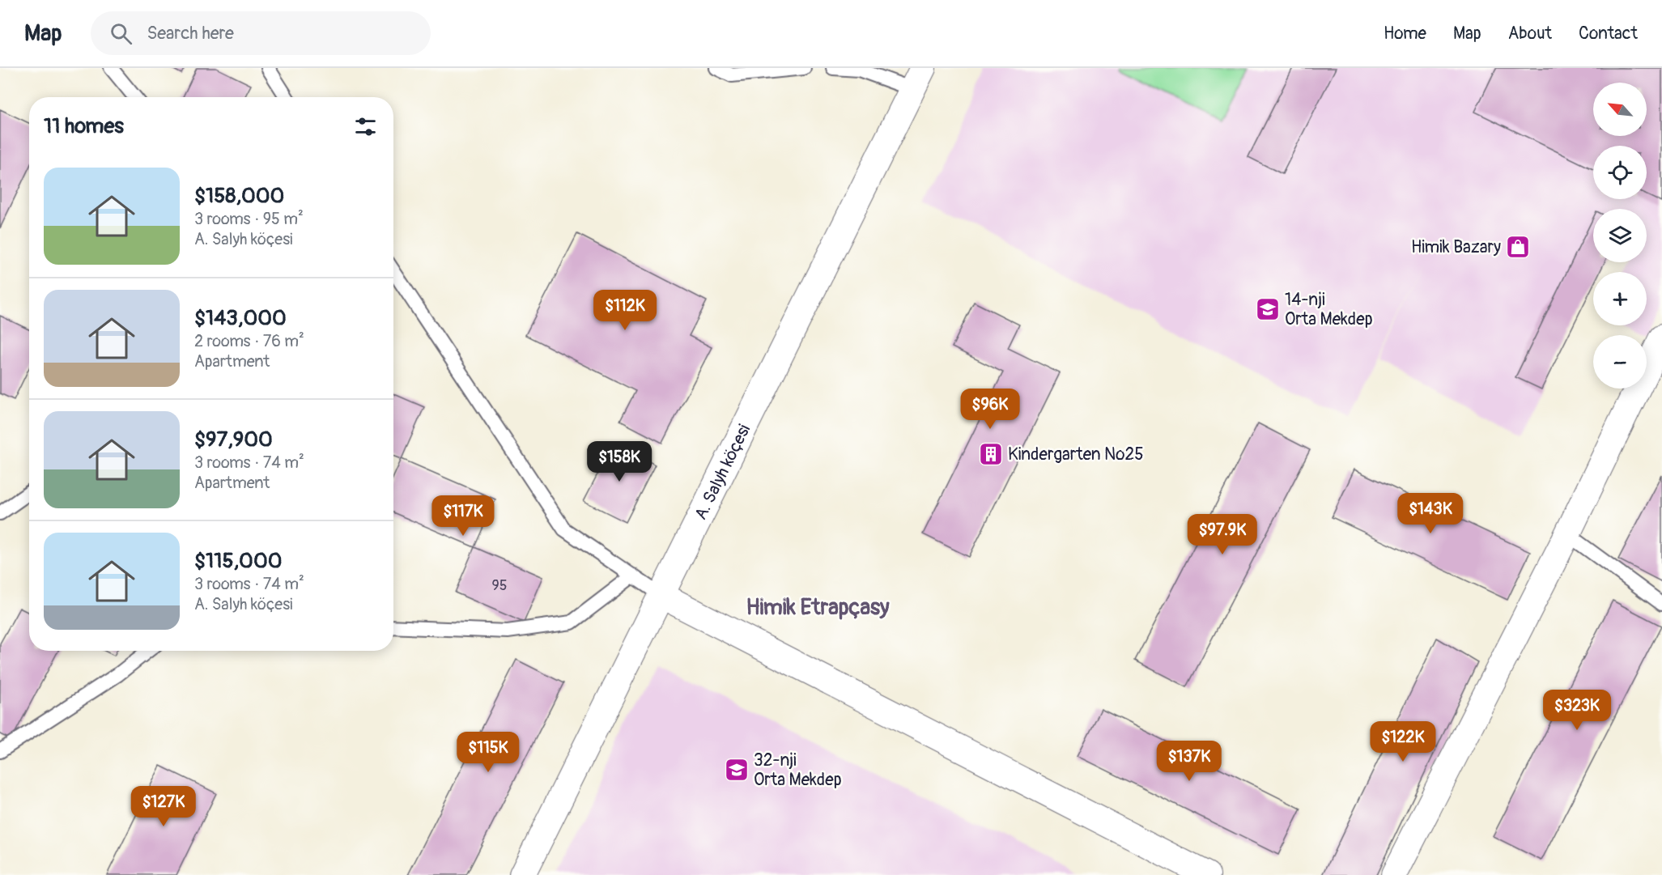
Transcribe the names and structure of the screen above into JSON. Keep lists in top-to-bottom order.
{
  "streets": {
    "street": ["A. Salyh köçesi"]
  },
  "districts": ["Himik Etrapçasy"],
  "places": {
    "shop": ["Himik Bazary"],
    "school or university": ["14-nji Orta Mekdep", "32-nji Orta Mekdep"],
    "building": ["Kindergarten №25"]
  },
  "house_numbers": ["95"],
  "north": "top left",
  "page": {
    "header": "Map",
    "search": "Search here",
    "nav": [
      "Home",
      "Map",
      "About",
      "Contact"
    ],
    "map_buttons": ["+", "−"],
    "heading": "11 homes",
    "list": [
      {
        "name": "$158,000",
        "note": "3 rooms · 95 m² · A. Salyh köçesi"
      },
      {
        "name": "$143,000",
        "note": "2 rooms · 76 m² · Apartment"
      },
      {
        "name": "$97,900",
        "note": "3 rooms · 74 m² · Apartment"
      },
      {
        "name": "$115,000",
        "note": "3 rooms · 74 m² · A. Salyh köçesi"
      }
    ],
    "price": [
      "$112K",
      "$96K",
      "$158K",
      "$143K",
      "$117K",
      "$97.9K",
      "$323K",
      "$122K",
      "$115K",
      "$137K",
      "$127K"
    ]
  }
}
